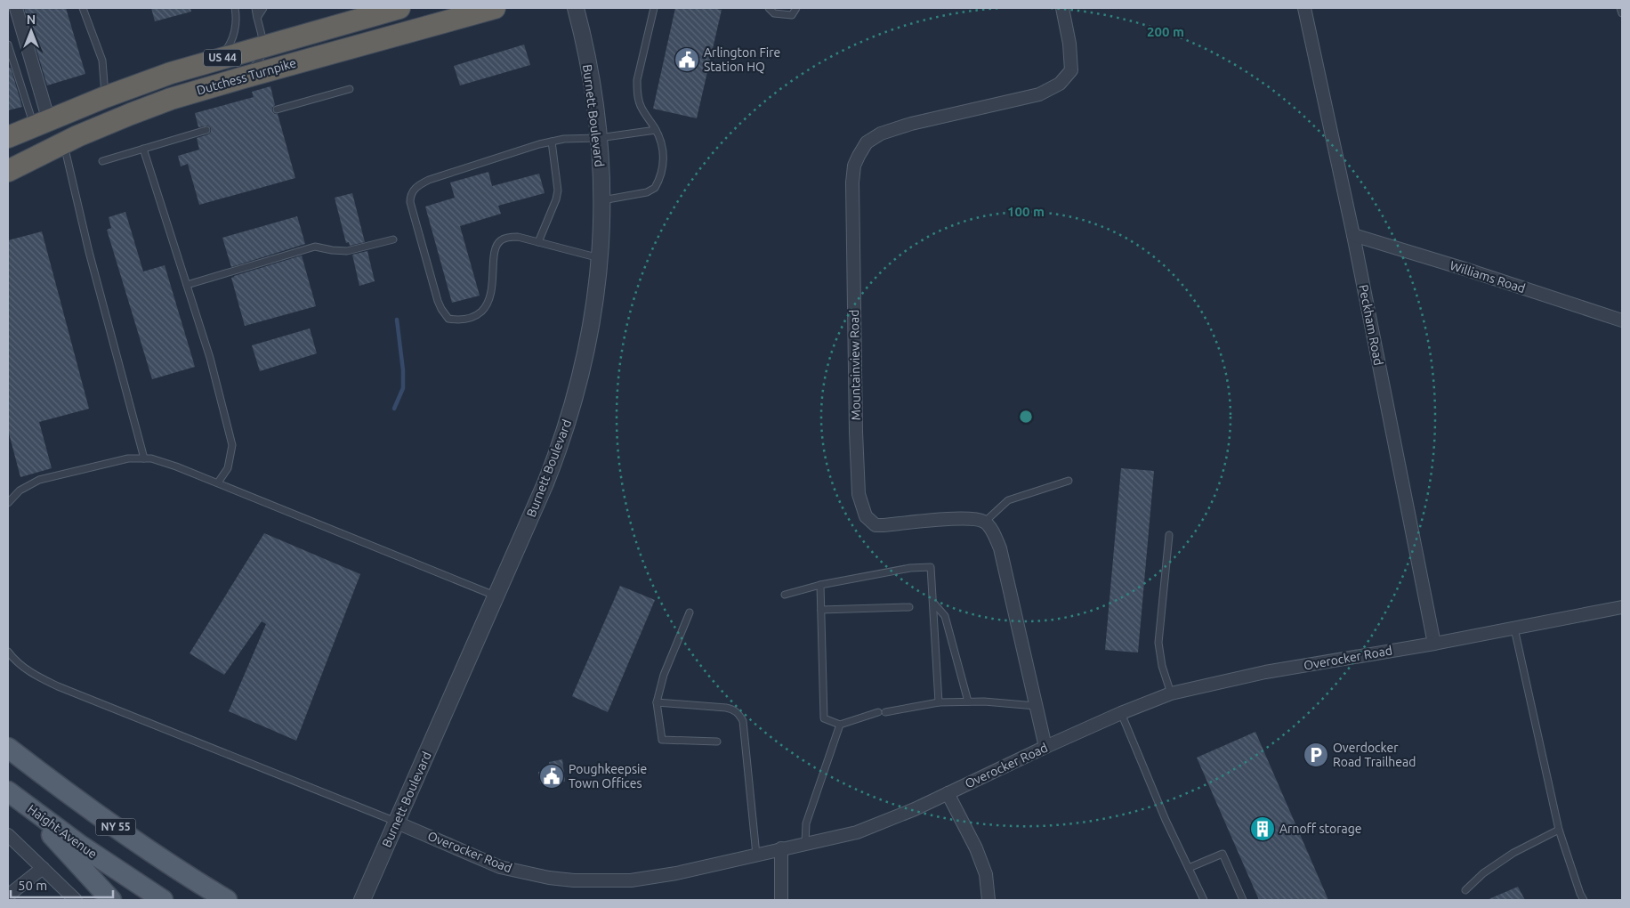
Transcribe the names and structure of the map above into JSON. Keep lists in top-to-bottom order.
{
  "streets": {
    "highway": ["US 44", "Dutchess Turnpike"],
    "main road": ["NY 55", "Haight Avenue"],
    "street": [
      "Burnett Boulevard",
      "Williams Road",
      "Peckham Road",
      "Mountainview Road",
      "Overocker Road"
    ]
  },
  "crossings": [
    ["US 44", "Dutchess Turnpike"],
    ["Burnett Boulevard", "Overocker Road"],
    ["Williams Road", "Peckham Road"],
    ["Peckham Road", "Overocker Road"]
  ],
  "places": {
    "public building": ["Arlington Fire Station HQ", "Poughkeepsie Town Offices"],
    "parking": ["Overdocker Road Trailhead"],
    "building": ["Arnoff storage"]
  },
  "scale_bar": "50 m",
  "north": "top",
  "rings": ["200 m", "100 m"]
}
